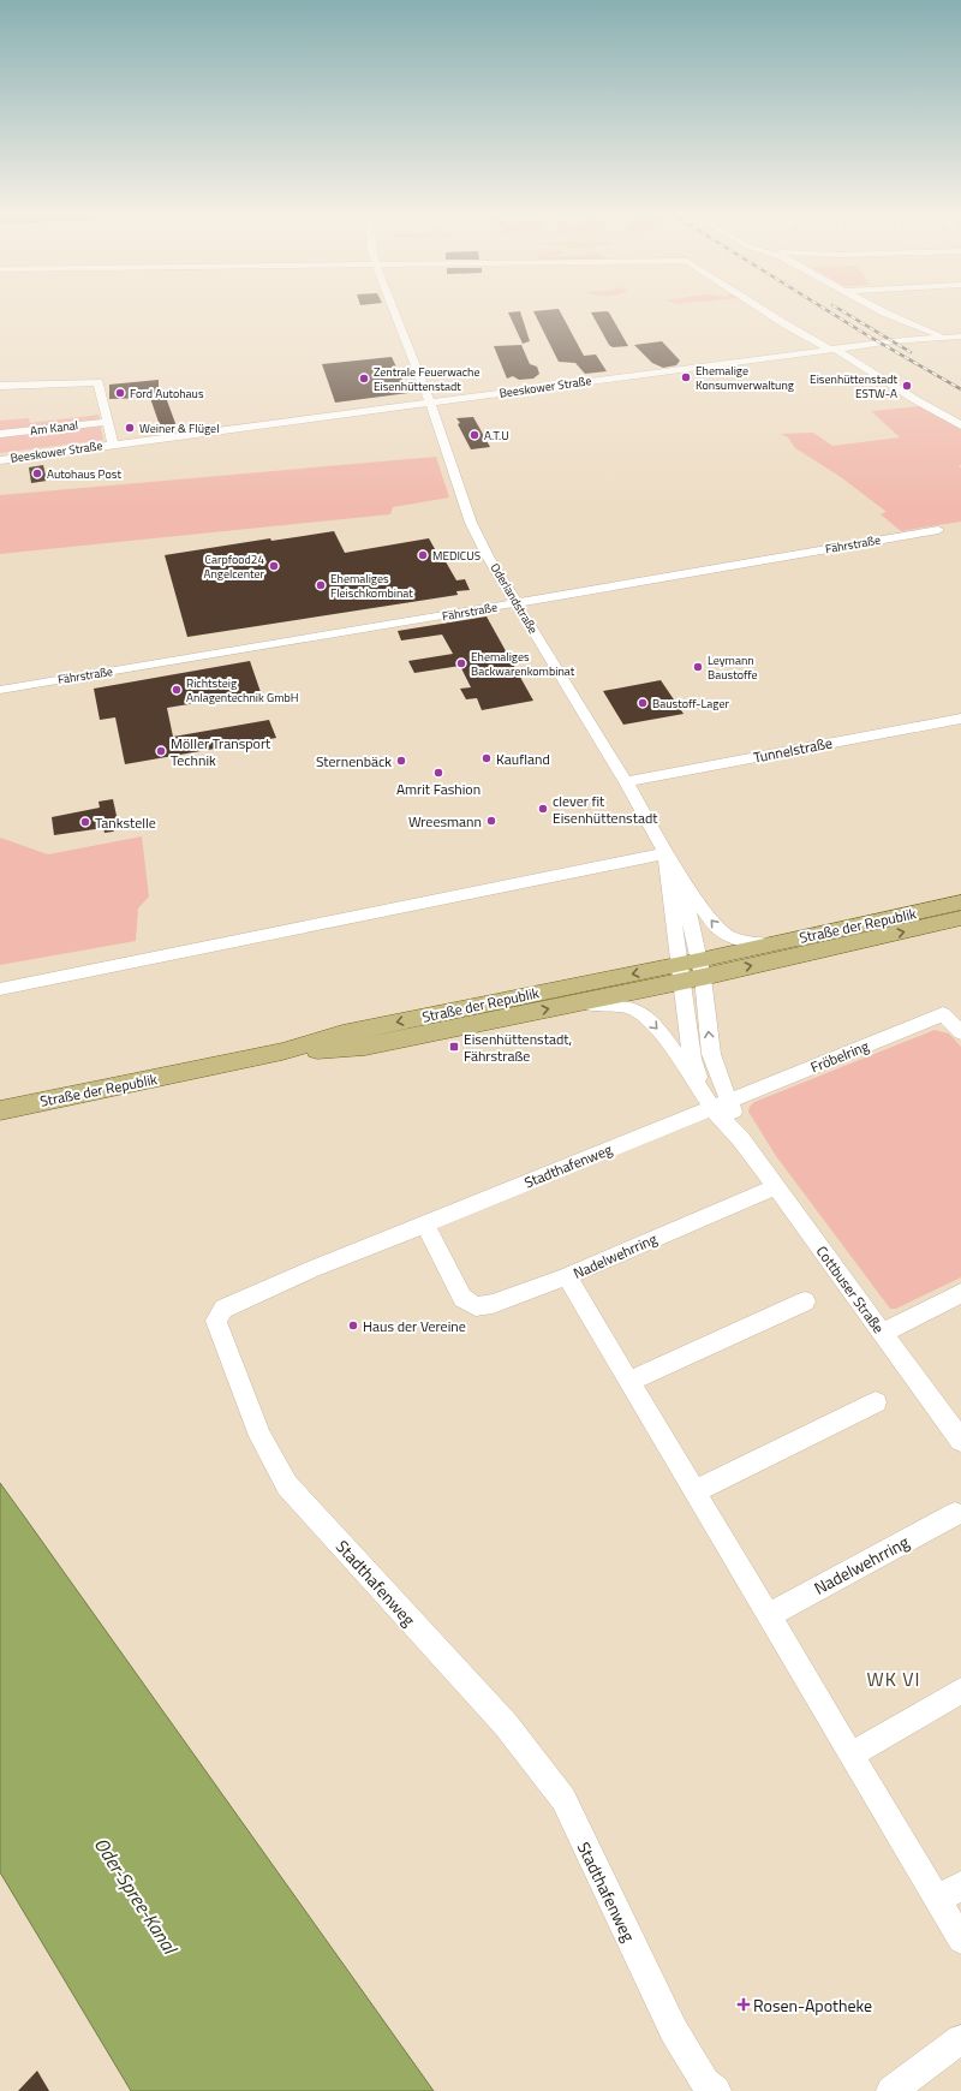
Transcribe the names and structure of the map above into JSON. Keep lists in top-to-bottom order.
{
  "streets": {
    "main road": ["Straße der Republik"],
    "street": [
      "Beeskower Straße",
      "Am Kanal",
      "Fährstraße",
      "Oderlandstraße",
      "Tunnelstraße",
      "Fröbelring",
      "Stadthafenweg",
      "Nadelwehrring",
      "Cottbuser Straße"
    ]
  },
  "crossings": [
    ["Beeskower Straße", "Am Kanal"],
    ["Beeskower Straße", "Oderlandstraße"],
    ["Fährstraße", "Oderlandstraße"],
    ["Oderlandstraße", "Tunnelstraße"],
    ["Oderlandstraße", "Straße der Republik"],
    ["Oderlandstraße", "Cottbuser Straße"],
    ["Straße der Republik", "Cottbuser Straße"],
    ["Fröbelring", "Stadthafenweg"],
    ["Fröbelring", "Cottbuser Straße"],
    ["Stadthafenweg", "Cottbuser Straße"],
    ["Nadelwehrring", "Cottbuser Straße"]
  ],
  "districts": ["WK VI"],
  "water": ["Oder-Spree-Kanal"],
  "places": {
    "other": [
      "Ehemalige Konsumverwaltung",
      "Zentrale Feuerwache Eisenhüttenstadt",
      "Eisenhüttenstadt ESTW-A",
      "Ford Autohaus",
      "Weiner & Flügel",
      "A.T.U",
      "Autohaus Post",
      "MEDICUS",
      "Carpfood24 Angelcenter",
      "Ehemaliges Fleischkombinat",
      "Ehemaliges Backwarenkombinat",
      "Leymann Baustoffe",
      "Richtsteig Anlagentechnik GmbH",
      "Baustoff-Lager",
      "Möller Transport Technik",
      "Kaufland",
      "Sternenbäck",
      "Amrit Fashion",
      "clever fit Eisenhüttenstadt",
      "Wreesmann",
      "Tankstelle",
      "Haus der Vereine"
    ],
    "transit": ["Eisenhüttenstadt, Fährstraße"],
    "health": ["Rosen-Apotheke"]
  }
}
